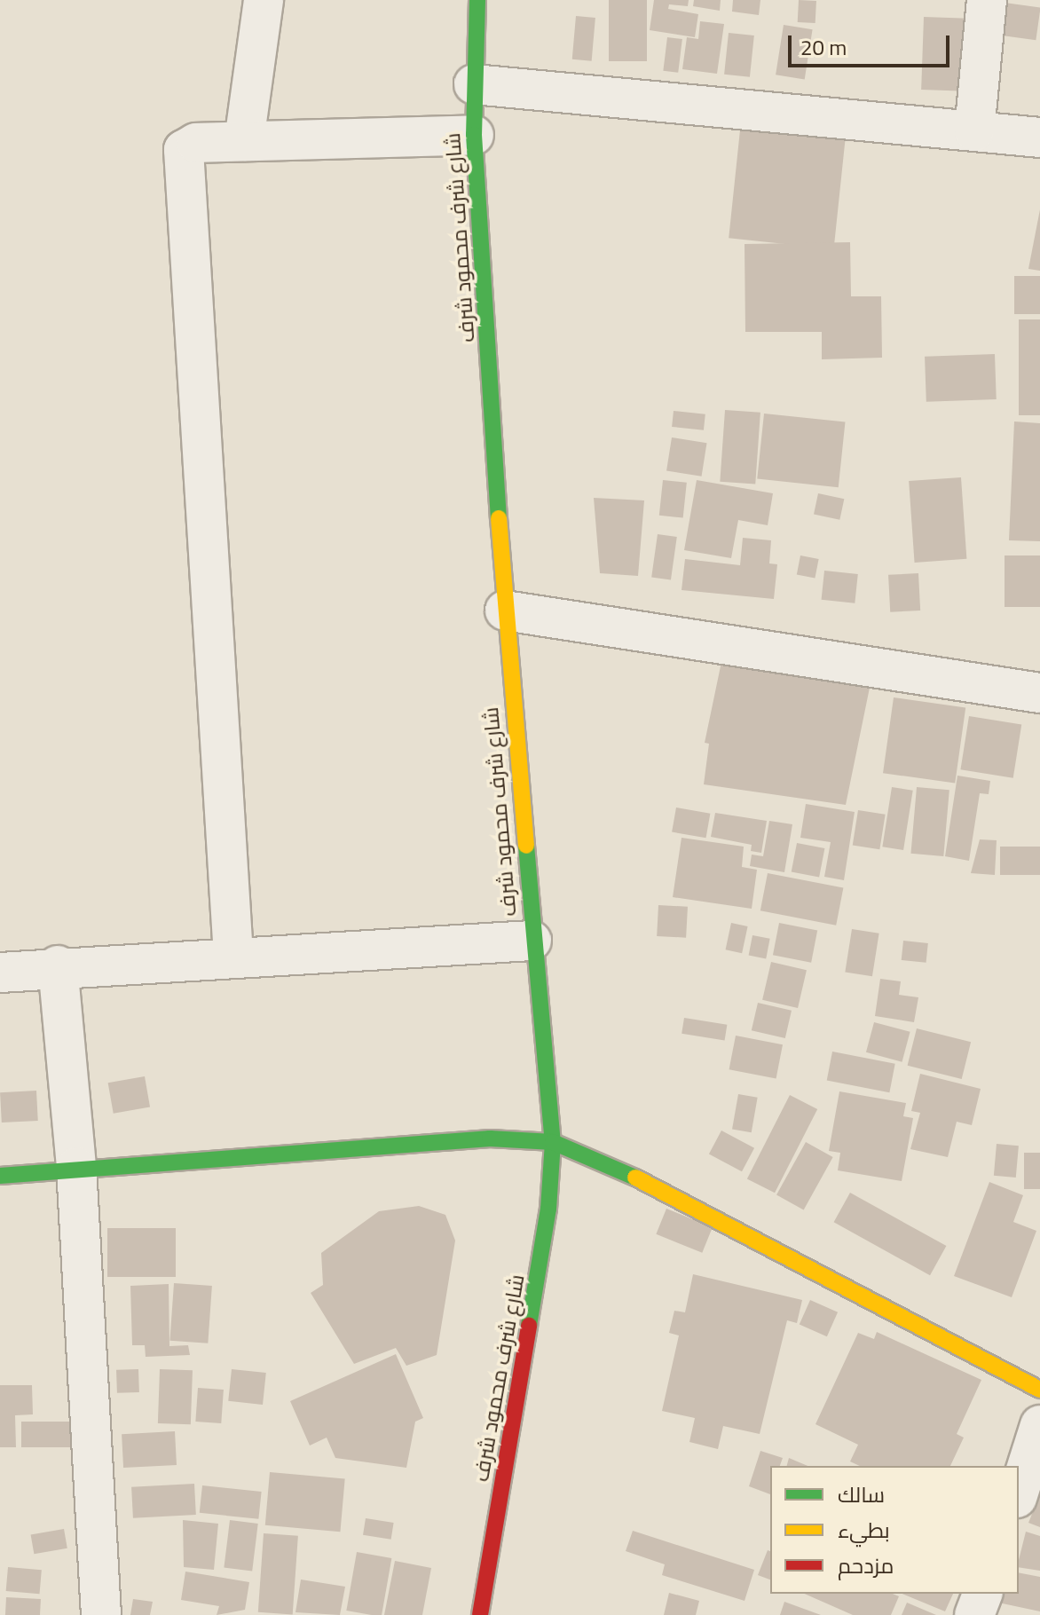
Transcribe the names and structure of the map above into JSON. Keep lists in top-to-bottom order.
{
  "streets": {
    "street": ["شارع شرف محمود شرف"]
  },
  "legend": ["سالك", "بطيء", "مزدحم"],
  "scale_bar": "20 m"
}
